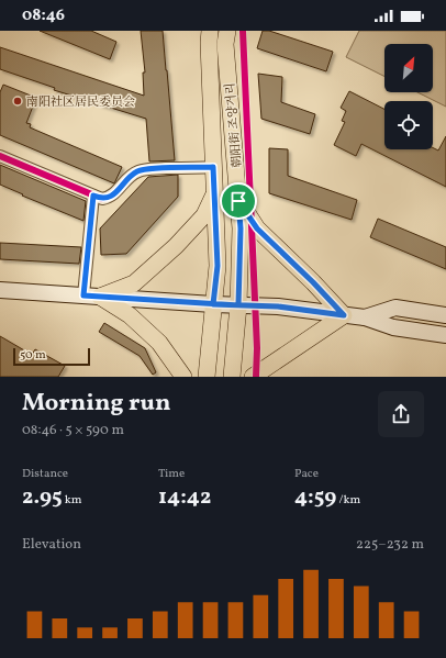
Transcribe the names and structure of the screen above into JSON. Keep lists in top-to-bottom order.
{
  "streets": {
    "main road": ["朝阳街 조양거리"]
  },
  "places": ["南阳社区居民委员会"],
  "scale_bar": "50 m",
  "north": "top right",
  "page": {
    "status": "08:46",
    "scale": "50 m",
    "heading": ["Morning run", "08:46 · 5 × 590 m"],
    "stats": [
      ["Distance", "2.95 km"],
      ["Time", "14:42"],
      ["Pace", "4:59 /km"]
    ],
    "chart": ["Elevation", "225–232 m"]
  }
}
